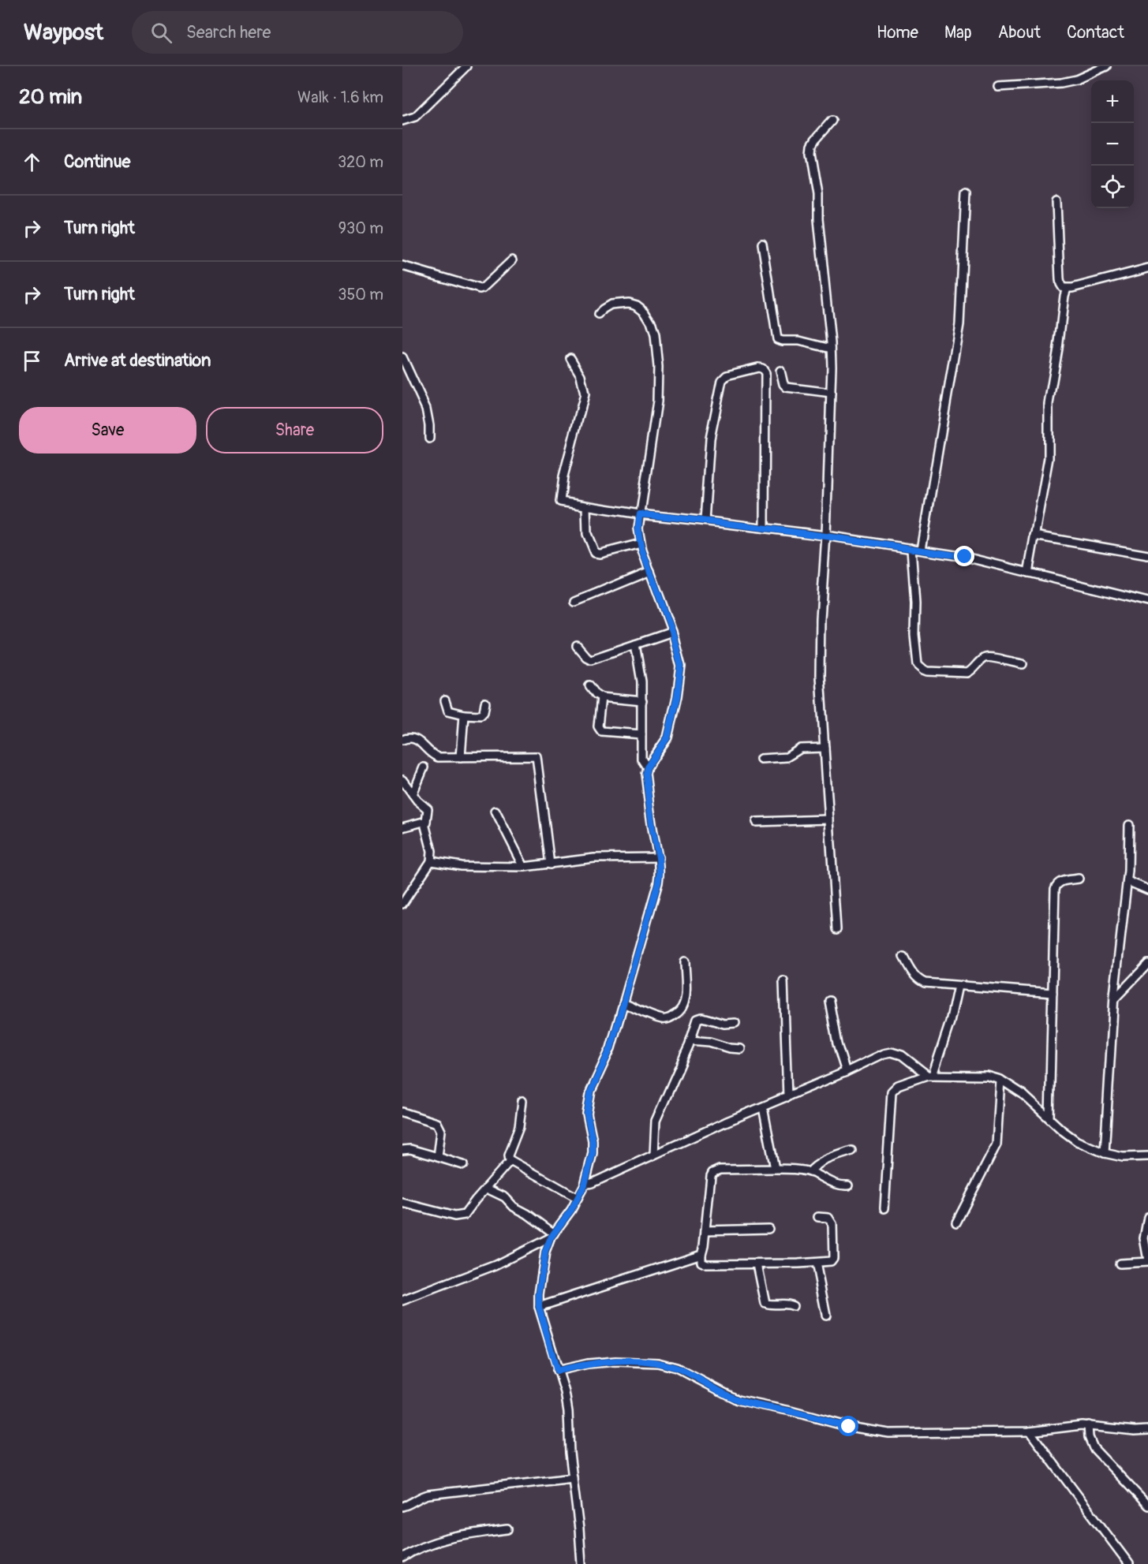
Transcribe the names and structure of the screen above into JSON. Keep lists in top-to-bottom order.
{
  "page": {
    "header": "Waypost",
    "search": "Search here",
    "nav": [
      "Home",
      "Map",
      "About",
      "Contact"
    ],
    "heading": ["20 min", "Walk · 1.6 km"],
    "map_buttons": ["+", "−"],
    "list": [
      ["Continue", "320 m"],
      ["Turn right", "930 m"],
      ["Turn right", "350 m"],
      "Arrive at destination"
    ],
    "buttons": ["Save", "Share"]
  }
}
